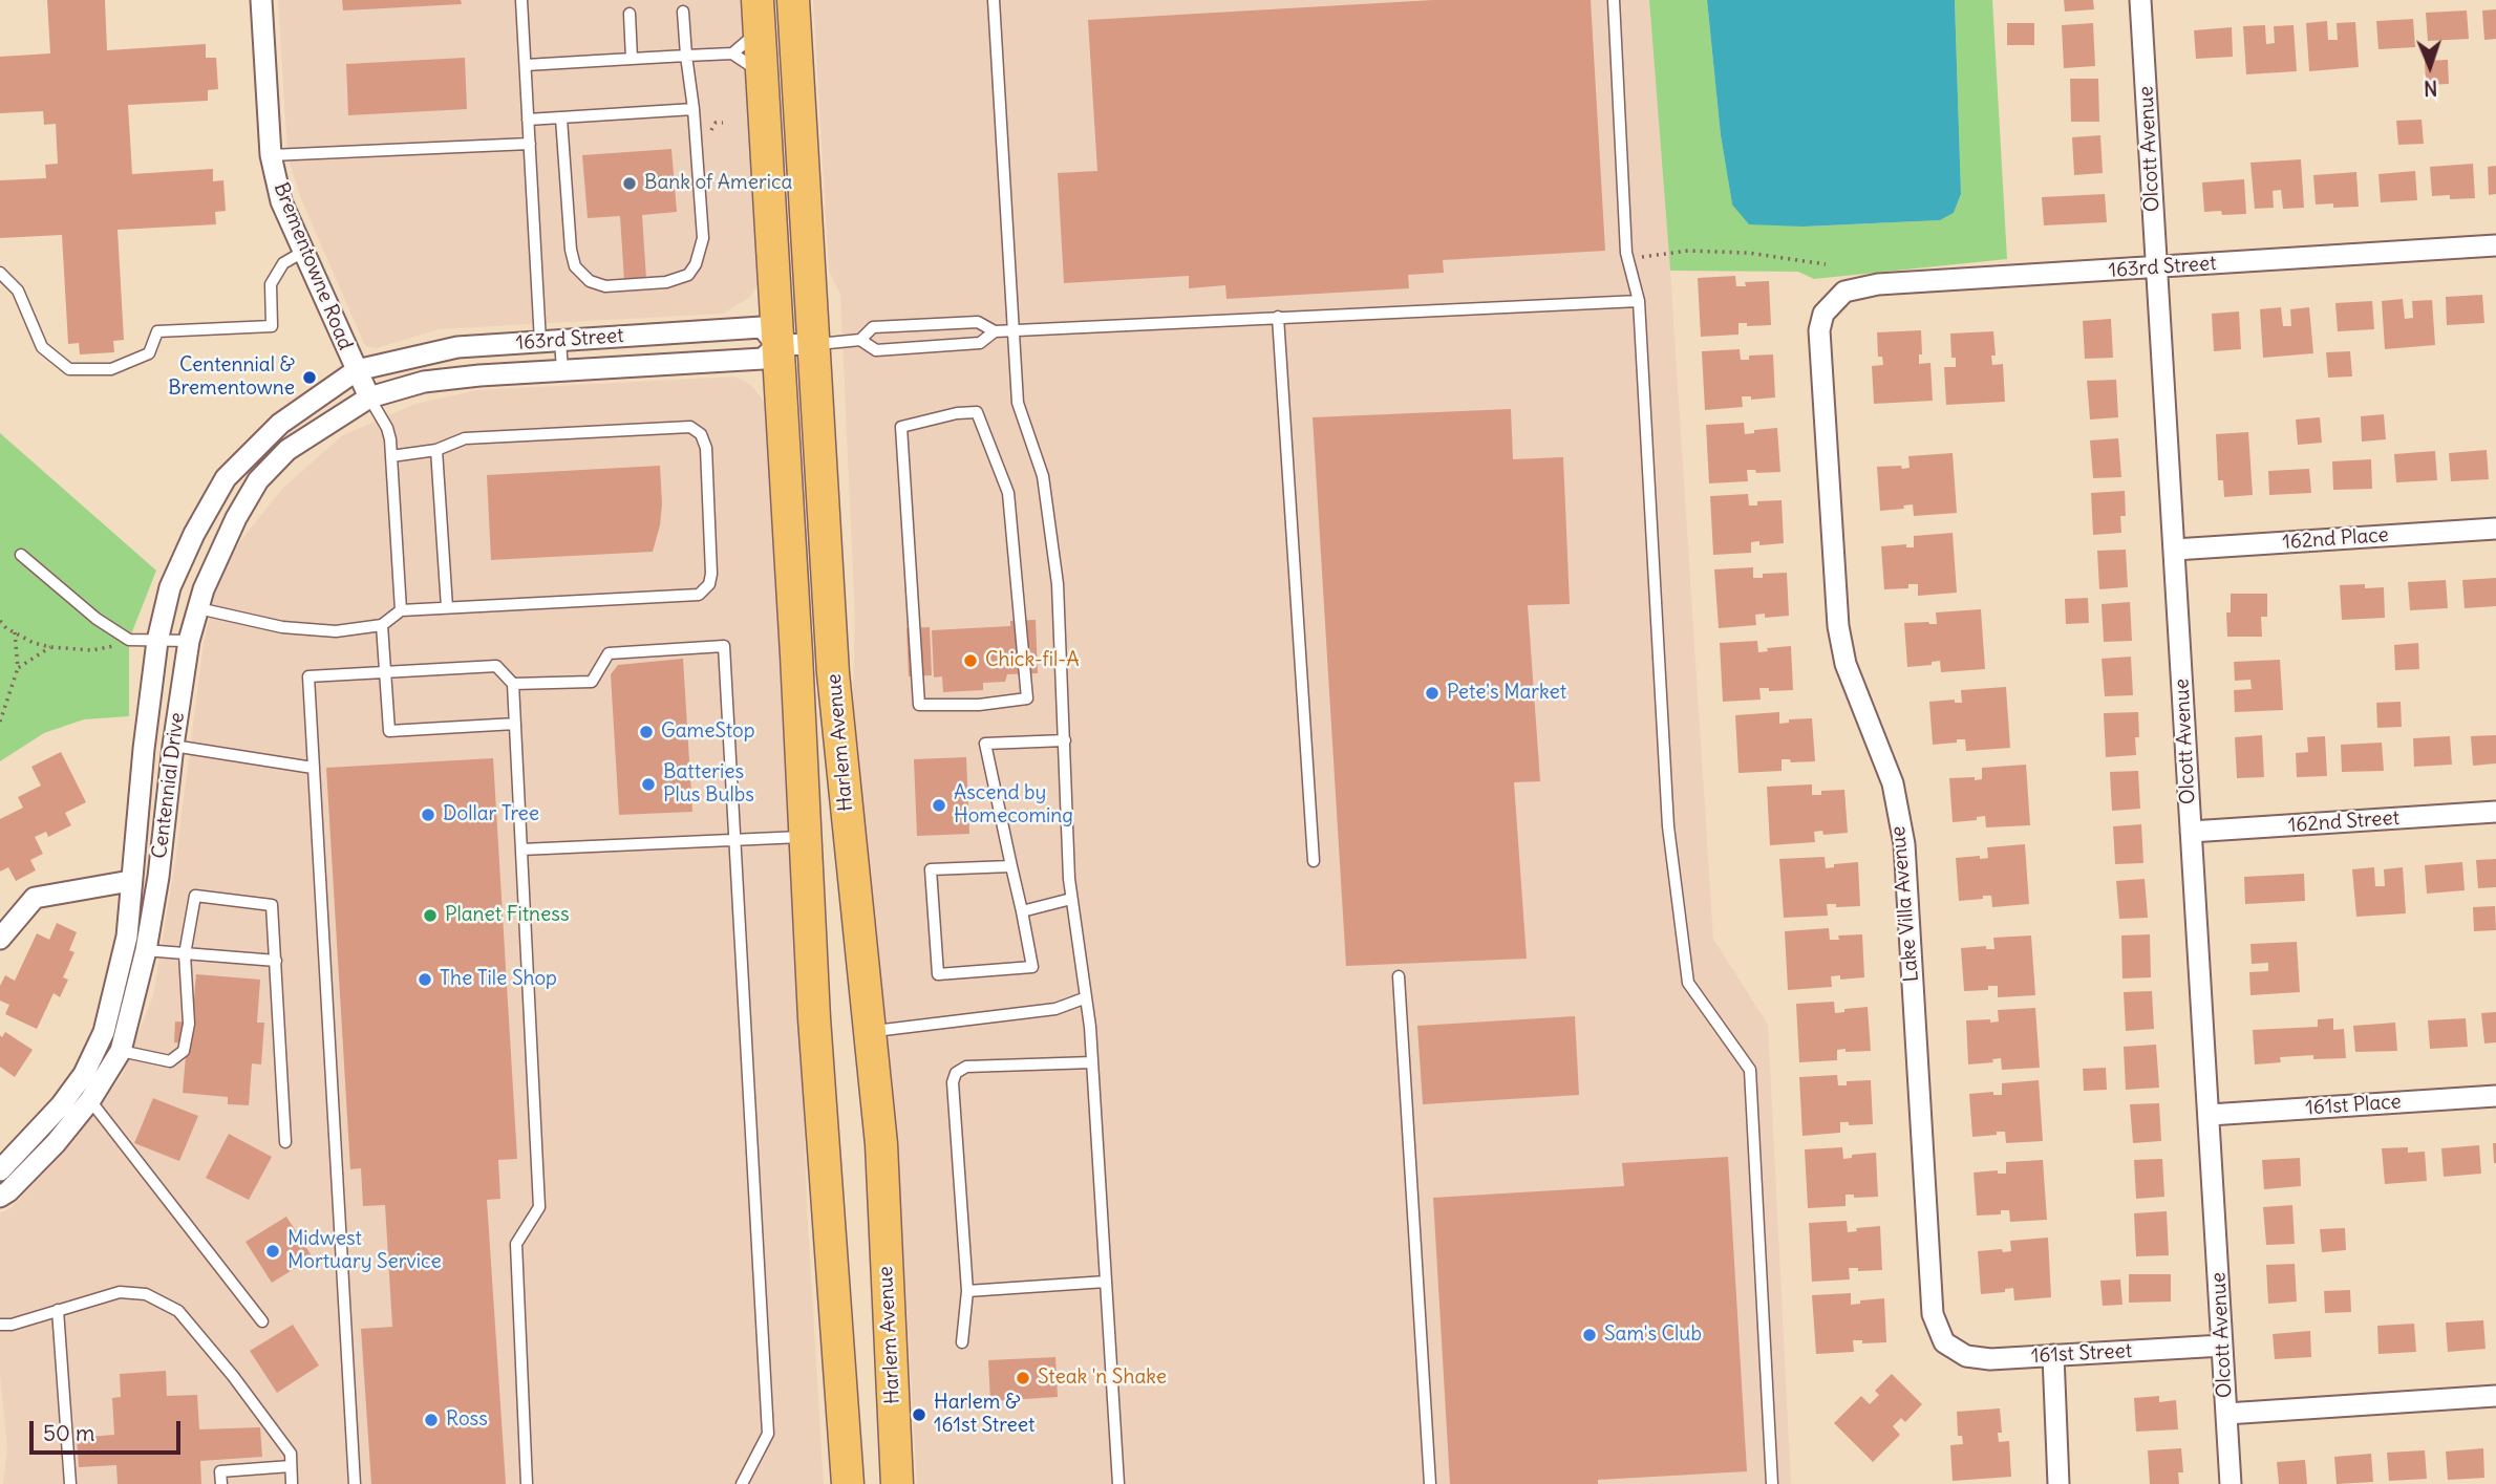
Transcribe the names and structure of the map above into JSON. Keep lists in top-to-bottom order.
{
  "streets": {
    "main road": ["Harlem Avenue"],
    "street": [
      "Olcott Avenue",
      "Brementowne Road",
      "163rd Street",
      "162nd Place",
      "Centennial Drive",
      "162nd Street",
      "Lake Villa Avenue",
      "161st Place",
      "161st Street"
    ]
  },
  "crossings": [
    ["Olcott Avenue", "163rd Street"],
    ["Olcott Avenue", "162nd Place"],
    ["Olcott Avenue", "162nd Street"],
    ["Olcott Avenue", "161st Place"],
    ["Olcott Avenue", "161st Street"],
    ["Brementowne Road", "163rd Street"],
    ["Brementowne Road", "Centennial Drive"],
    ["163rd Street", "Harlem Avenue"],
    ["163rd Street", "Centennial Drive"],
    ["163rd Street", "Lake Villa Avenue"],
    ["Lake Villa Avenue", "161st Street"]
  ],
  "places": [
    "Bank of America",
    "Centennial & Brementowne",
    "Chick-fil-A",
    "Pete's Market",
    "GameStop",
    "Batteries Plus Bulbs",
    "Ascend by Homecoming",
    "Dollar Tree",
    "Planet Fitness",
    "The Tile Shop",
    "Midwest Mortuary Service",
    "Sam's Club",
    "Steak 'n Shake",
    "Harlem & 161st Street",
    "Ross"
  ],
  "scale_bar": "50 m",
  "north": "bottom"
}
